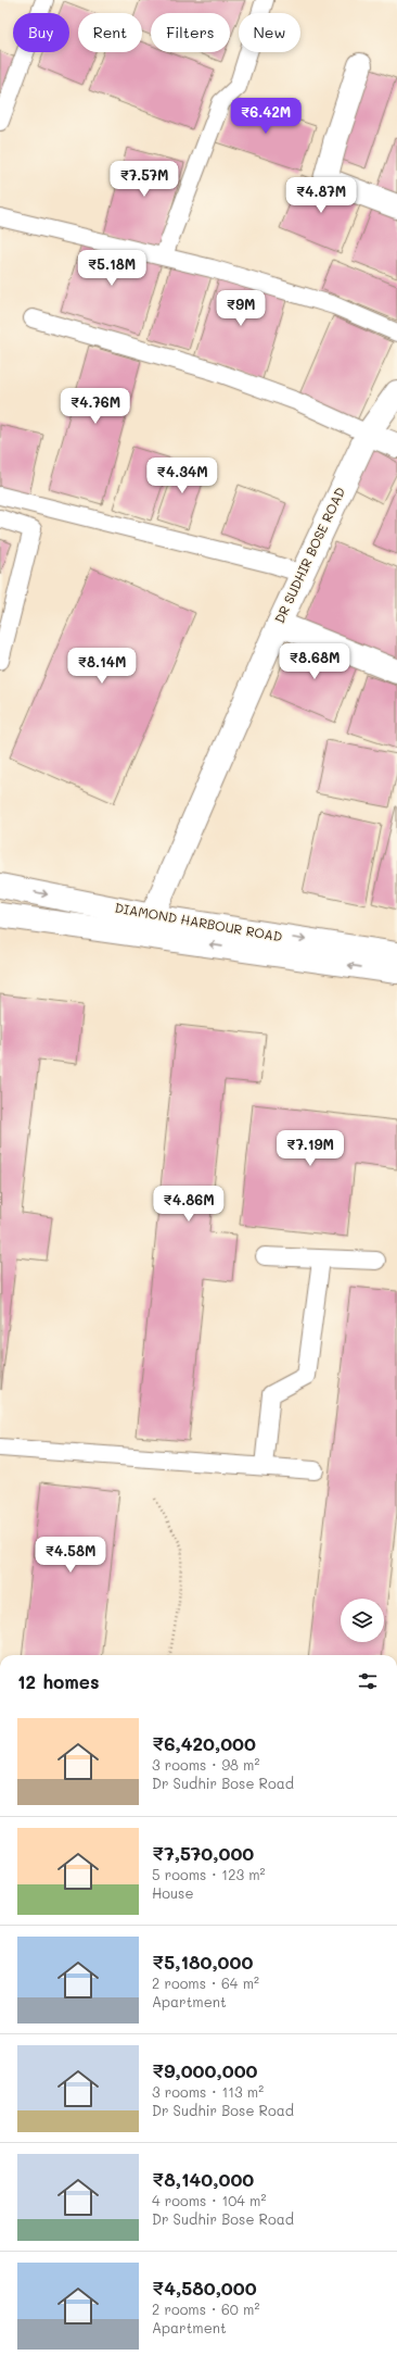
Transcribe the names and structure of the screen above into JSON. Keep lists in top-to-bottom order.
{
  "streets": {
    "street": ["DR SUDHIR BOSE ROAD", "DIAMOND HARBOUR ROAD"]
  },
  "crossings": [
    ["DR SUDHIR BOSE ROAD", "DIAMOND HARBOUR ROAD"]
  ],
  "page": {
    "chip": [
      "Buy",
      "Rent",
      "Filters",
      "New"
    ],
    "price": [
      "₹6.42M",
      "₹7.57M",
      "₹4.87M",
      "₹5.18M",
      "₹9M",
      "₹4.76M",
      "₹4.34M",
      "₹8.68M",
      "₹8.14M",
      "₹7.19M",
      "₹4.86M",
      "₹4.58M"
    ],
    "heading": "12 homes",
    "list": [
      {
        "name": "₹6,420,000",
        "note": "3 rooms · 98 m² · Dr Sudhir Bose Road"
      },
      {
        "name": "₹7,570,000",
        "note": "5 rooms · 123 m² · House"
      },
      {
        "name": "₹5,180,000",
        "note": "2 rooms · 64 m² · Apartment"
      },
      {
        "name": "₹9,000,000",
        "note": "3 rooms · 113 m² · Dr Sudhir Bose Road"
      },
      {
        "name": "₹8,140,000",
        "note": "4 rooms · 104 m² · Dr Sudhir Bose Road"
      },
      {
        "name": "₹4,580,000",
        "note": "2 rooms · 60 m² · Apartment"
      }
    ]
  }
}
